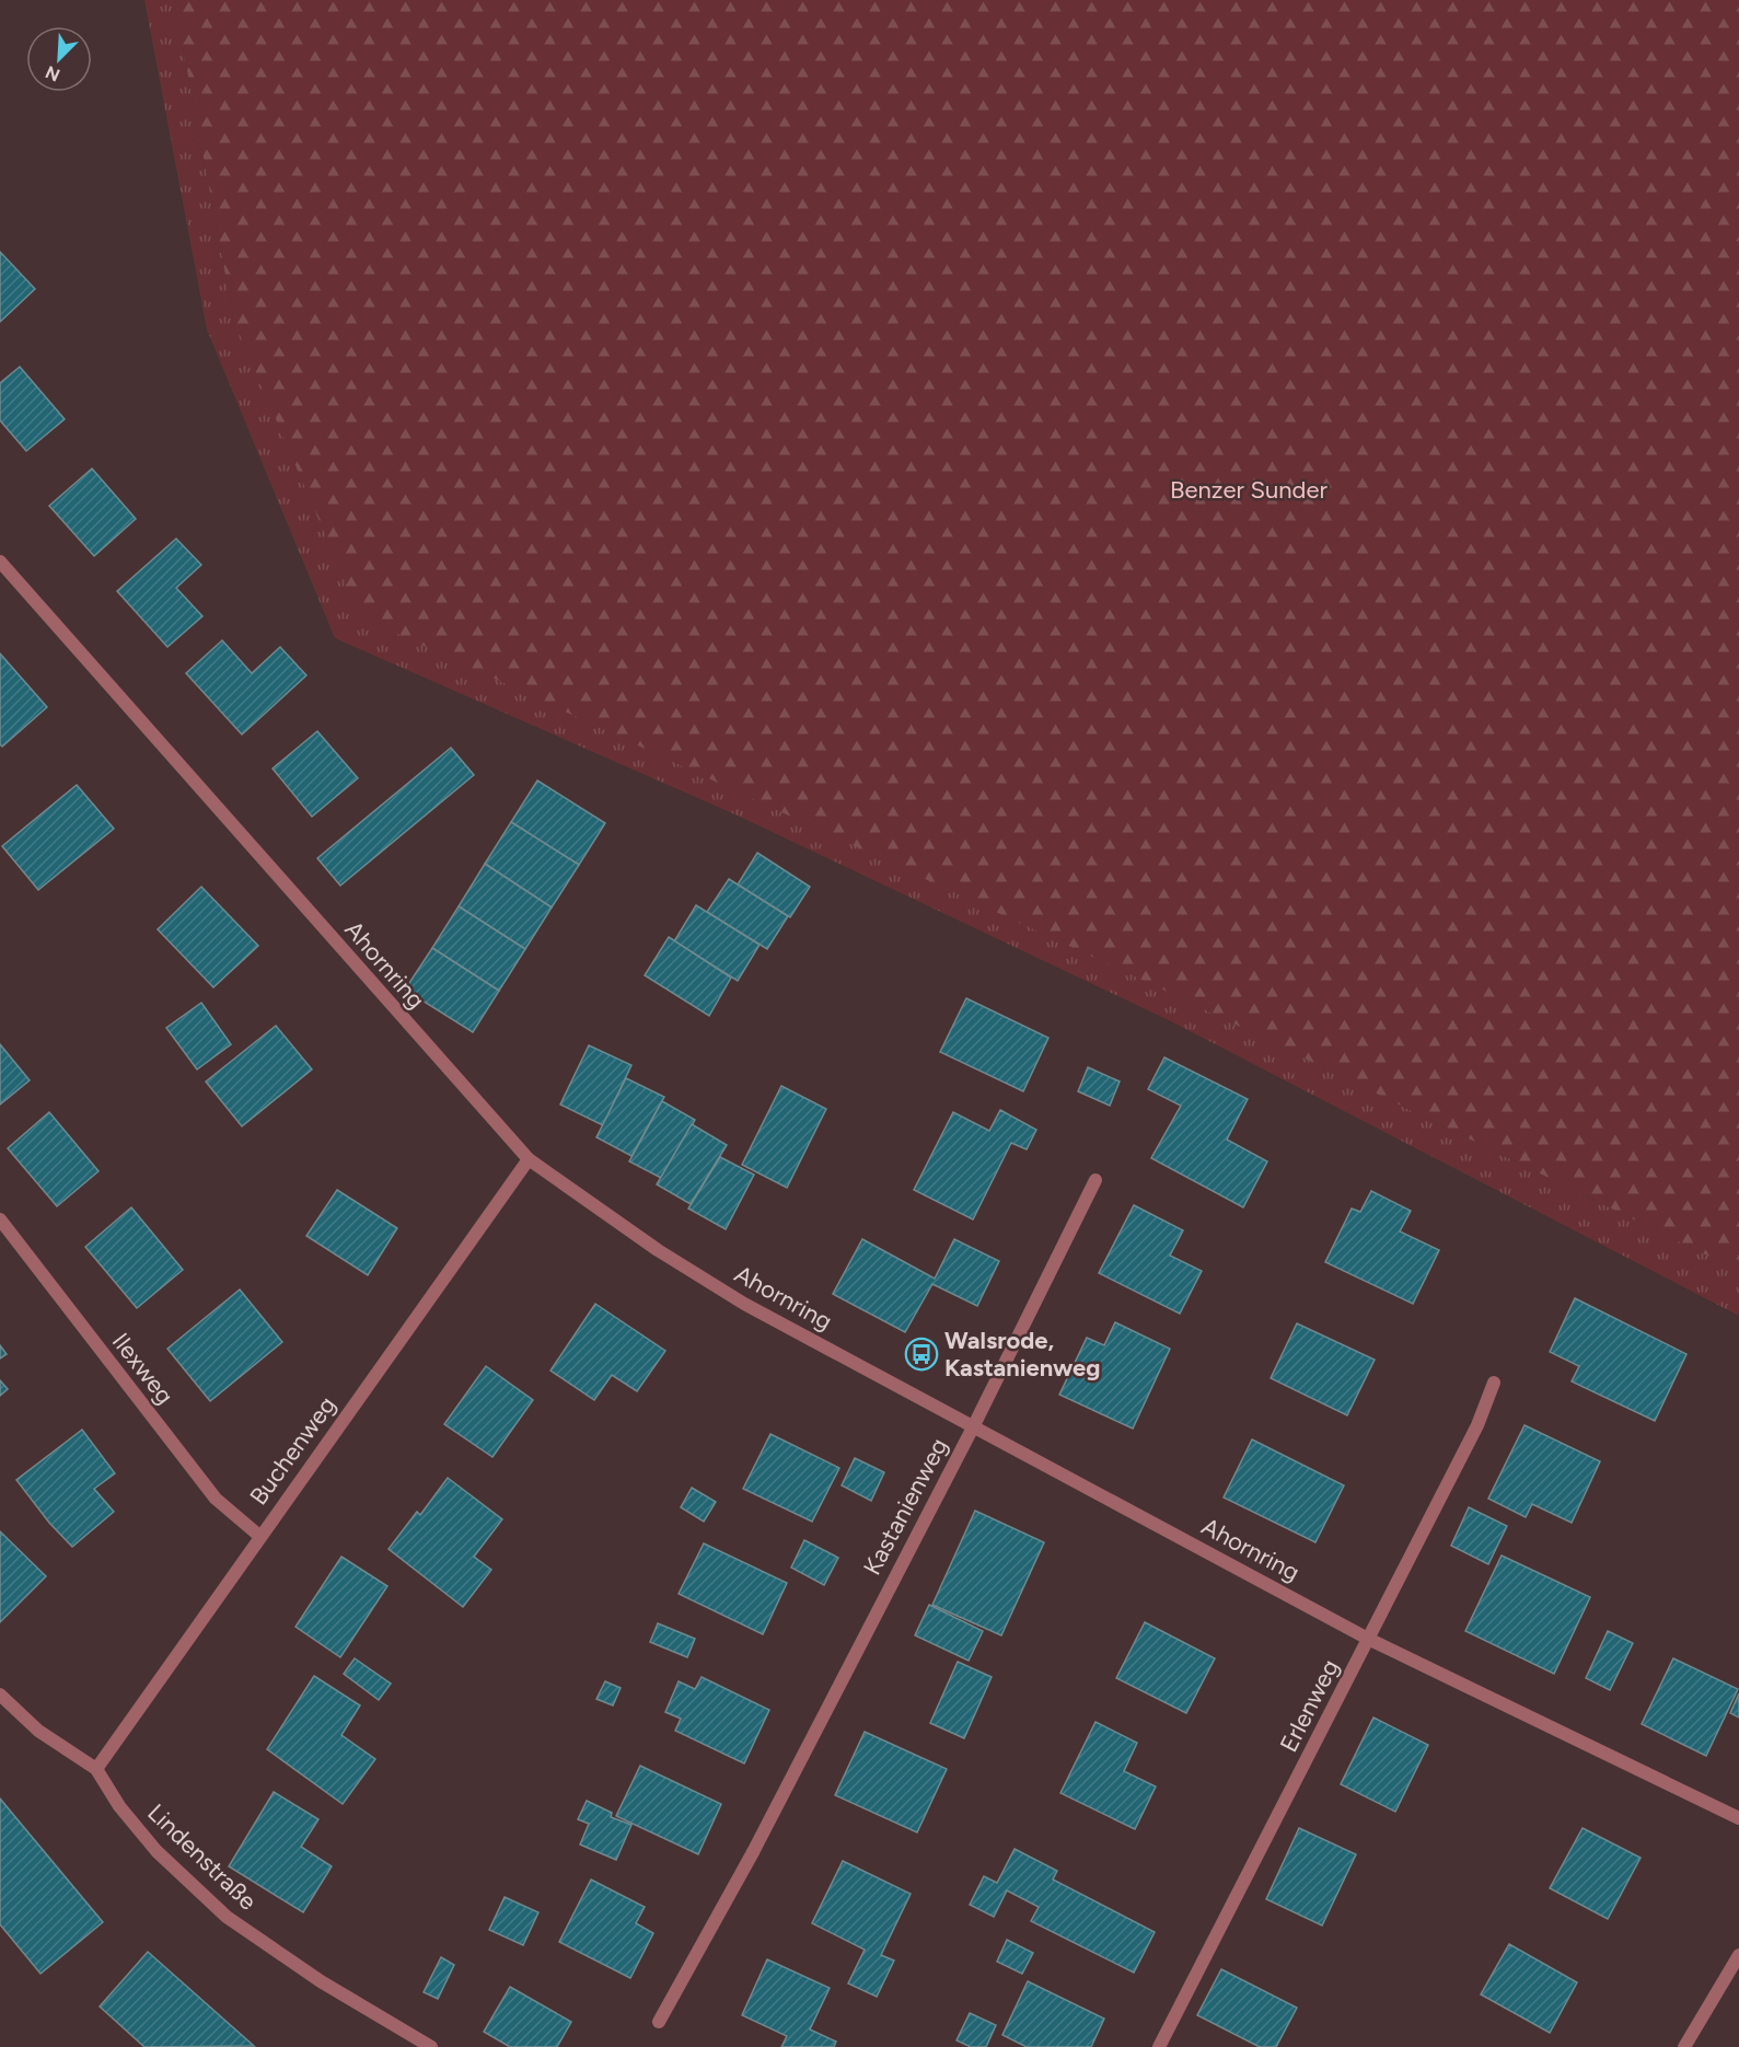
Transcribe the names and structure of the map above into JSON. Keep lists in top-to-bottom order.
{
  "streets": {
    "street": [
      "Ahornring",
      "Ilexweg",
      "Buchenweg",
      "Kastanienweg",
      "Erlenweg",
      "Lindenstraße"
    ]
  },
  "crossings": [
    ["Ahornring", "Buchenweg"],
    ["Ahornring", "Kastanienweg"],
    ["Ahornring", "Erlenweg"],
    ["Ilexweg", "Buchenweg"],
    ["Buchenweg", "Lindenstraße"]
  ],
  "parks": ["Benzer Sunder"],
  "places": {
    "bus stop": ["Walsrode, Kastanienweg"]
  },
  "north": "bottom left"
}
